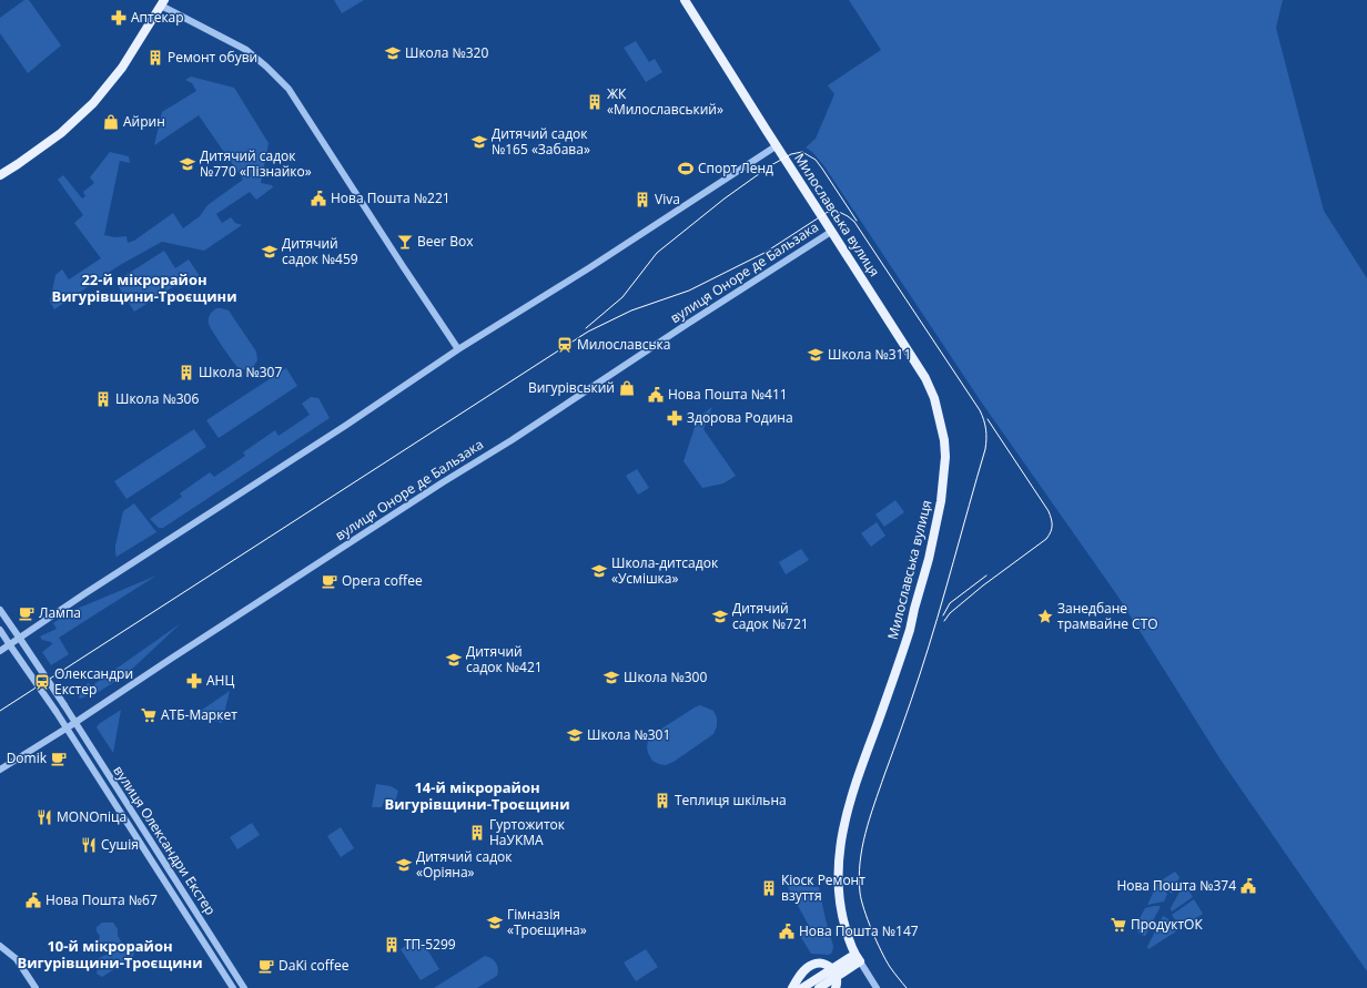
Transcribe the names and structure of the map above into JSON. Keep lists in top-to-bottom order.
{
  "streets": {
    "main road": ["Милославська вулиця"],
    "street": ["вулиця Оноре де Бальзака", "вулиця Олександри Екстер"]
  },
  "crossings": [
    ["Милославська вулиця", "вулиця Оноре де Бальзака"],
    ["вулиця Оноре де Бальзака", "вулиця Олександри Екстер"]
  ],
  "districts": ["22-й мікрорайон Вигурівщини-Троєщини", "14-й мікрорайон Вигурівщини-Троєщини", "10-й мікрорайон Вигурівщини-Троєщини"],
  "places": {
    "pharmacy": ["Аптекар", "Здорова Родина", "АНЦ"],
    "school or university": [
      "Школа №320",
      "Дитячий садок №165 «Забава»",
      "Дитячий садок №770 «Пізнайко»",
      "Дитячий садок №459",
      "Школа №311",
      "Школа-дитсадок «Усмішка»",
      "Дитячий садок №721",
      "Дитячий садок №421",
      "Школа №300",
      "Школа №301",
      "Дитячий садок «Оріяна»",
      "Гімназія «Троєщина»"
    ],
    "building": [
      "Ремонт обуви",
      "ЖК «Милославський»",
      "Viva",
      "Школа №307",
      "Школа №306",
      "Теплиця шкільна",
      "Гуртожиток НаУКМА",
      "Кіоск Ремонт взуття",
      "ТП-5299"
    ],
    "shop": ["Айрин", "Вигурівський"],
    "sports": ["Спорт Ленд"],
    "public building": [
      "Нова Пошта №221",
      "Нова Пошта №411",
      "Нова Пошта №374",
      "Нова Пошта №67",
      "Нова Пошта №147"
    ],
    "bar": ["Beer Box"],
    "station": ["Милославська", "Олександри Екстер"],
    "cafe": [
      "Opera coffee",
      "Лампа",
      "Domik",
      "DaKi coffee"
    ],
    "place": ["Занедбане трамвайне СТО"],
    "supermarket": ["АТБ-Маркет", "ПродуктОК"],
    "restaurant": ["MONOпіца", "Сушія"]
  }
}
